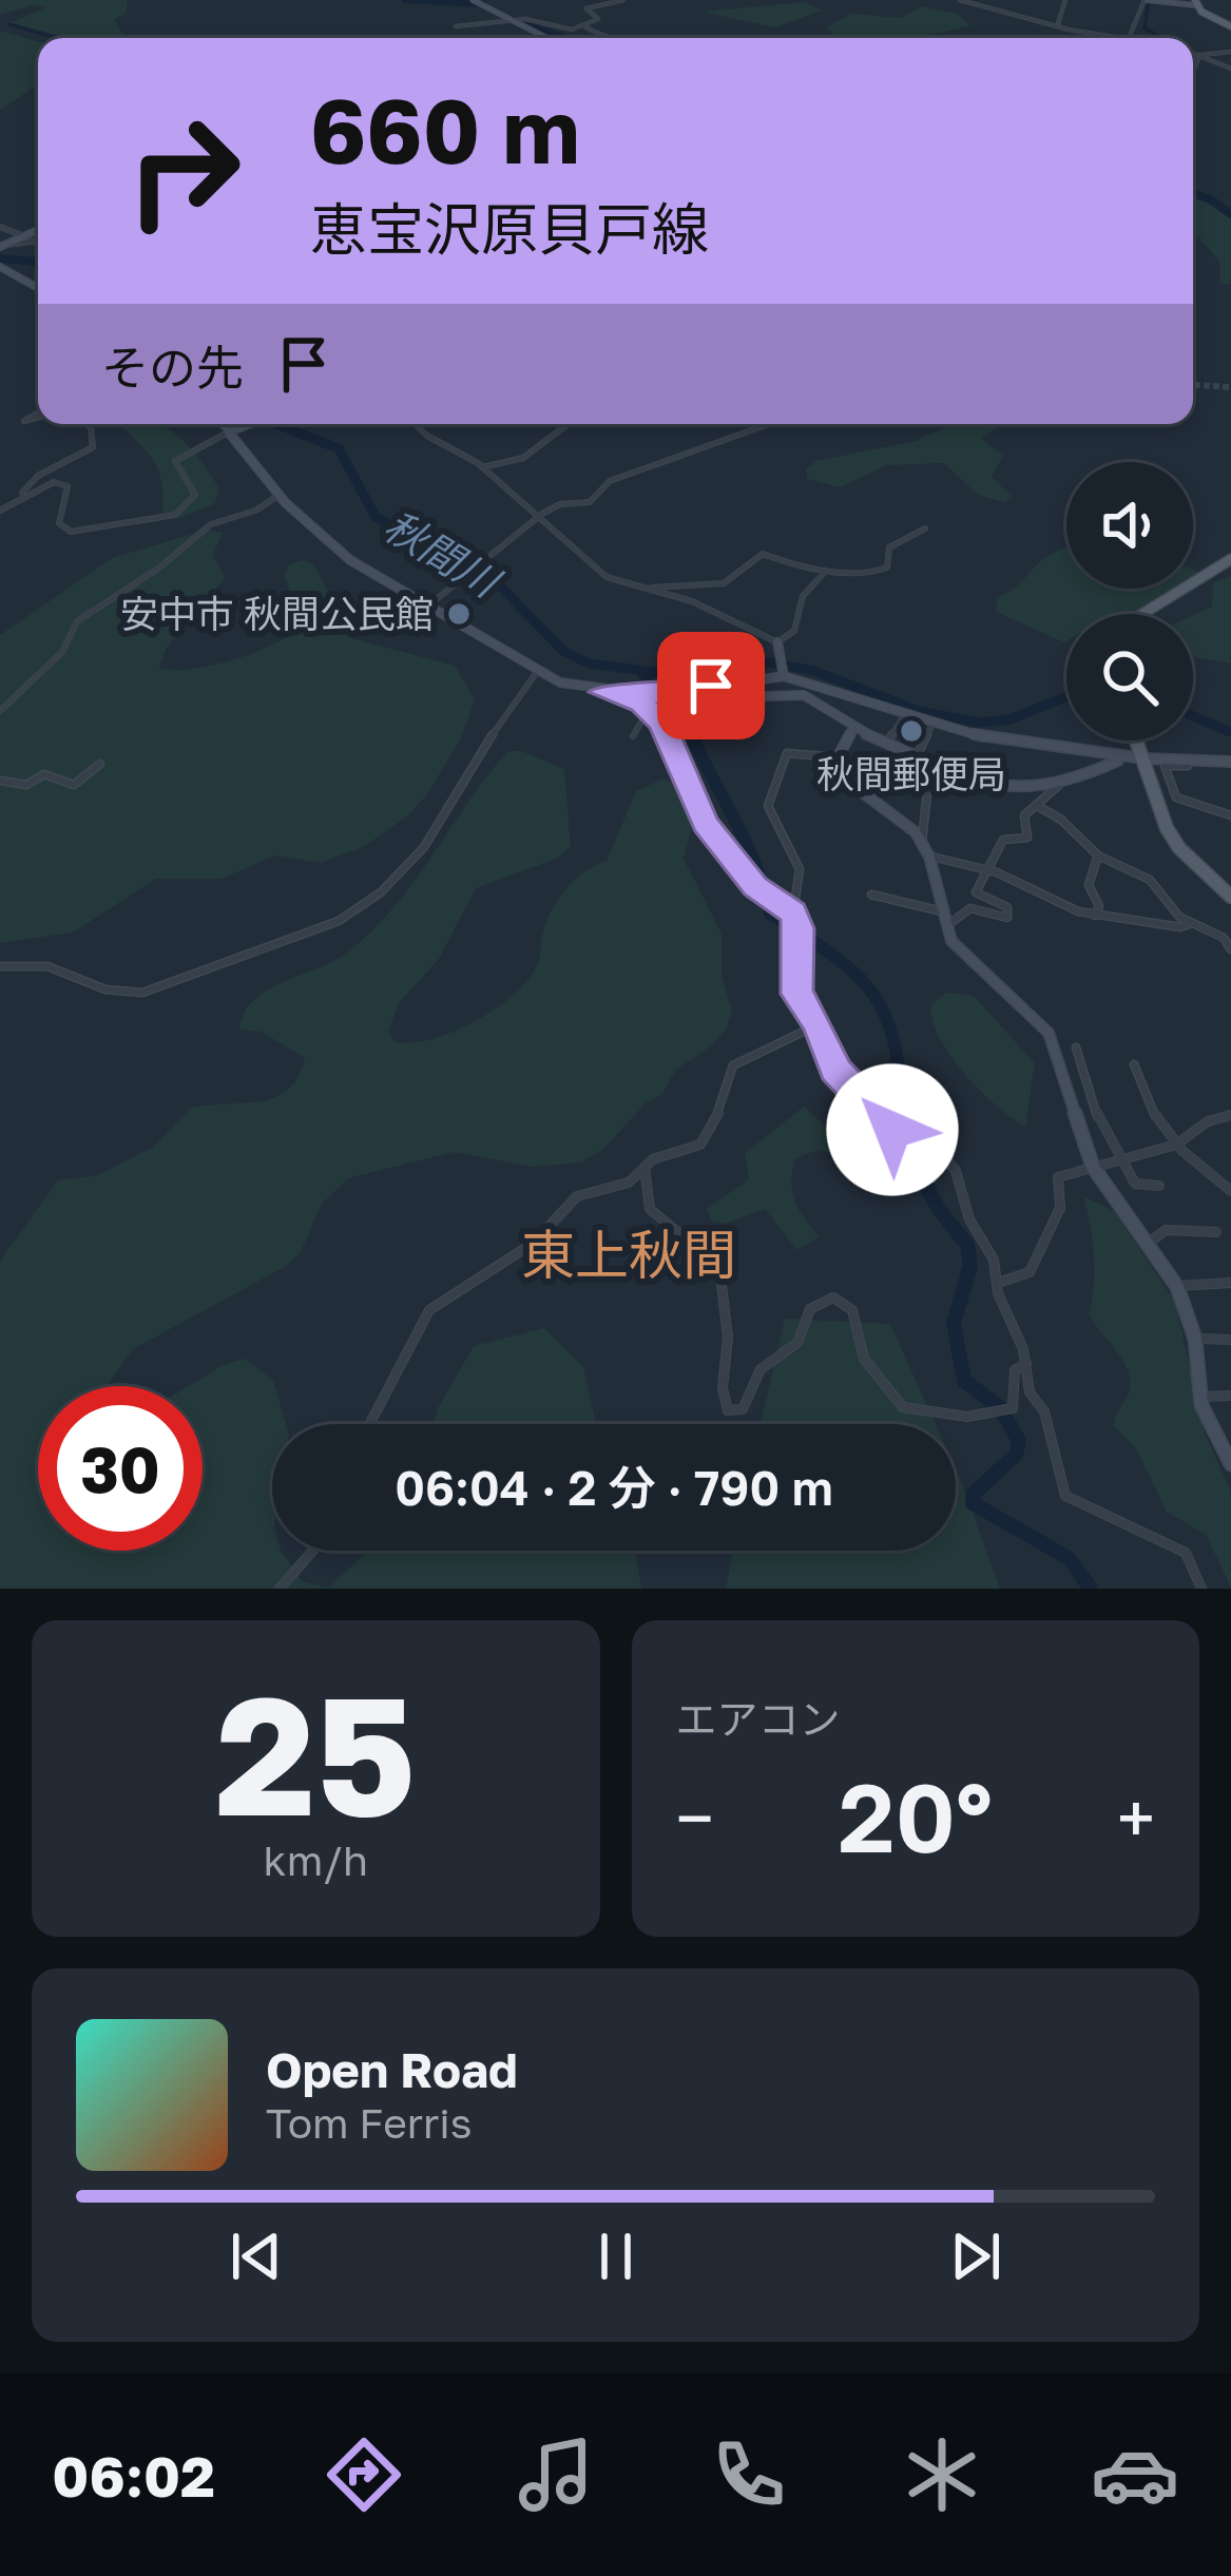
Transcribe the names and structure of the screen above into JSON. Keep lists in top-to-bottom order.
{
  "districts": ["東上秋間"],
  "water": ["秋間川"],
  "places": ["安中市 秋間公民館", "秋間郵便局"],
  "page": {
    "turn": ["660 m", "恵宝沢原貝戸線"],
    "then": "その先",
    "limit": "30",
    "trip": "06:04 · 2 分 · 790 m",
    "tile": [
      ["25", "km/h"],
      "エアコン"
    ],
    "heat": ["−", "20°", "+"],
    "song": ["Open Road", "Tom Ferris"],
    "tabs": "06:02"
  }
}
